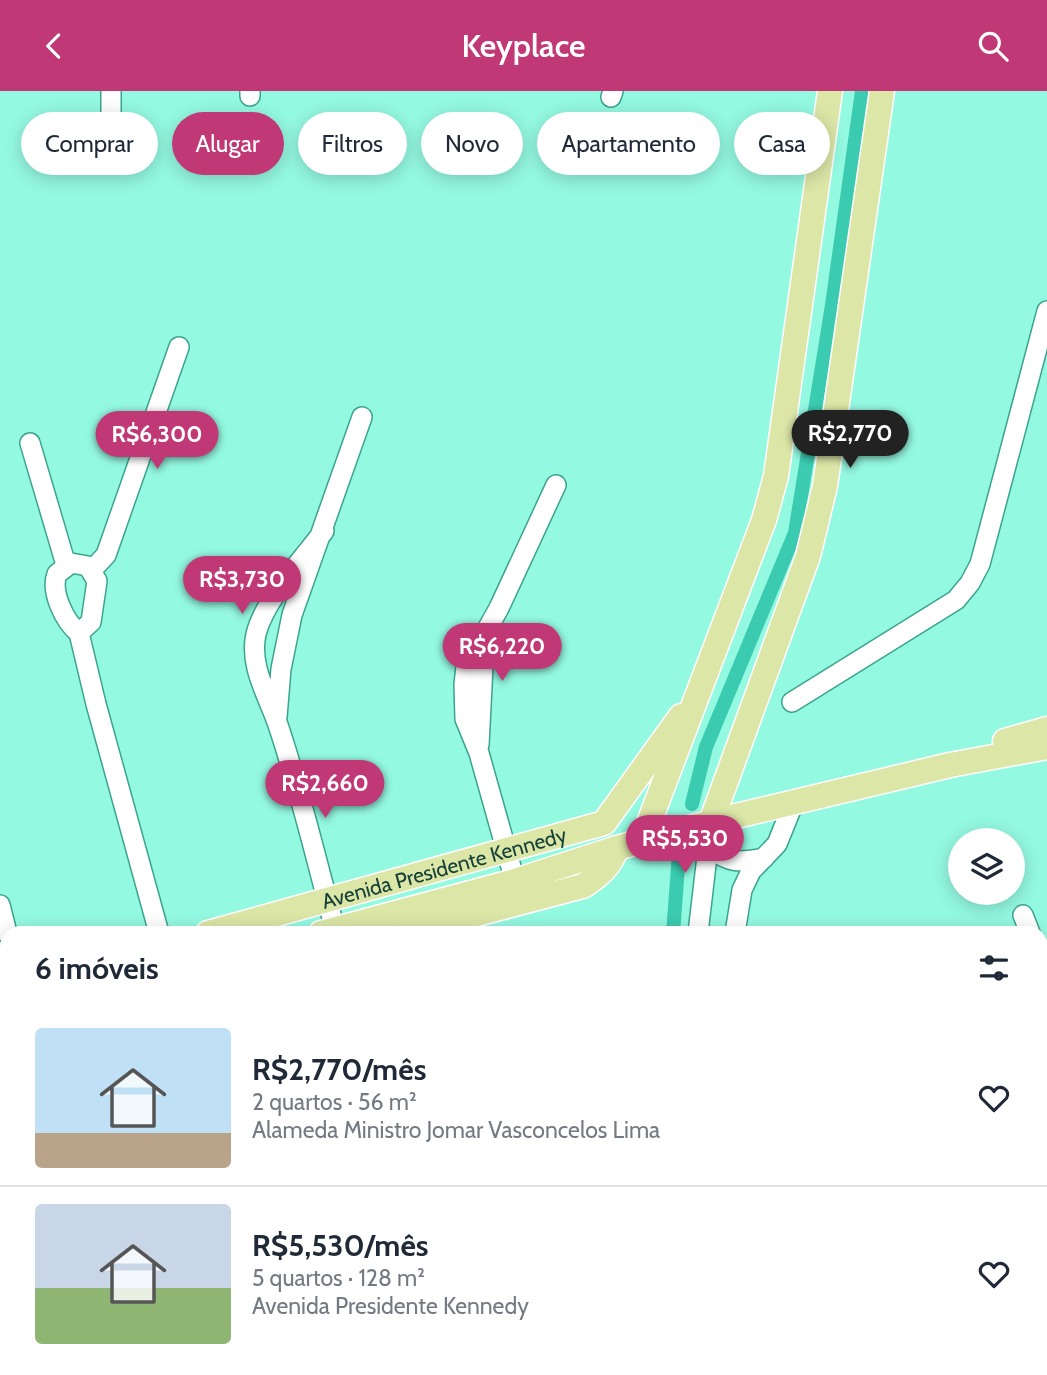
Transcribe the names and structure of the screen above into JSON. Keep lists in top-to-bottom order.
{
  "streets": {
    "main road": ["Avenida Presidente Kennedy"]
  },
  "page": {
    "header": "Keyplace",
    "chip": [
      "Comprar",
      "Alugar",
      "Filtros",
      "Novo",
      "Apartamento",
      "Casa"
    ],
    "price": [
      "R$2,770",
      "R$6,300",
      "R$3,730",
      "R$6,220",
      "R$2,660",
      "R$5,530"
    ],
    "heading": "6 imóveis",
    "list": [
      {
        "name": "R$2,770/mês",
        "note": "2 quartos · 56 m² · Alameda Ministro Jomar Vasconcelos Lima"
      },
      {
        "name": "R$5,530/mês",
        "note": "5 quartos · 128 m² · Avenida Presidente Kennedy"
      }
    ]
  }
}
